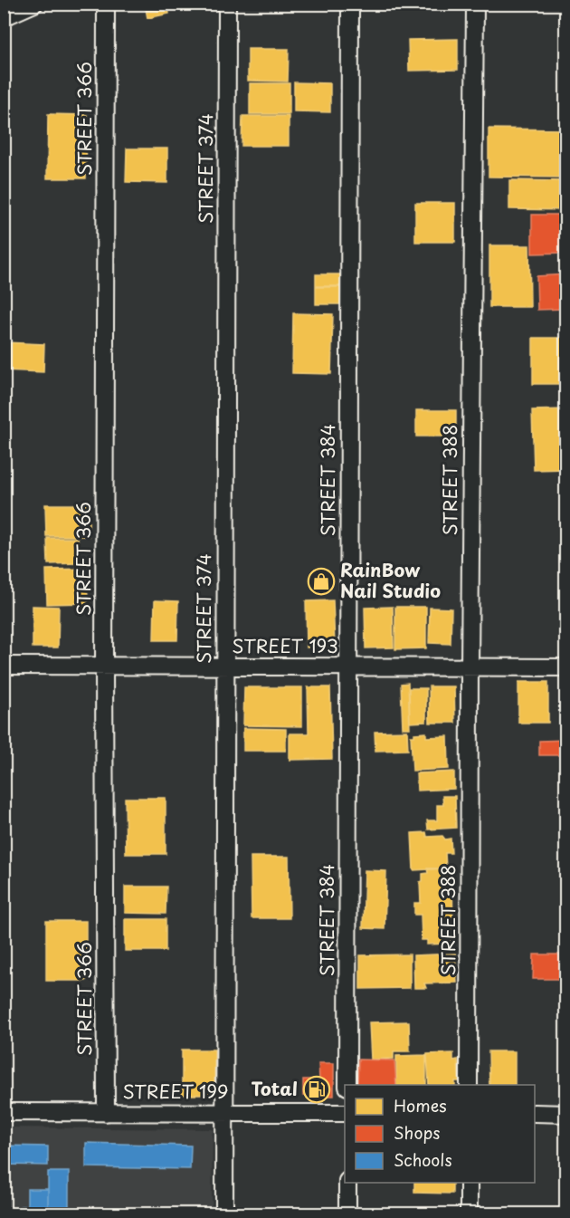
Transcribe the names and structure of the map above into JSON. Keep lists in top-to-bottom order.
{
  "streets": {
    "street": [
      "STREET 366",
      "STREET 374",
      "STREET 384",
      "STREET 388",
      "STREET 193",
      "STREET 199"
    ]
  },
  "crossings": [
    ["STREET 366", "STREET 193"],
    ["STREET 366", "STREET 199"],
    ["STREET 374", "STREET 193"],
    ["STREET 374", "STREET 199"],
    ["STREET 384", "STREET 193"],
    ["STREET 388", "STREET 193"]
  ],
  "places": {
    "shop": ["RainBow Nail Studio"],
    "fuel station": ["Total"]
  },
  "legend": ["Homes", "Shops", "Schools"]
}
